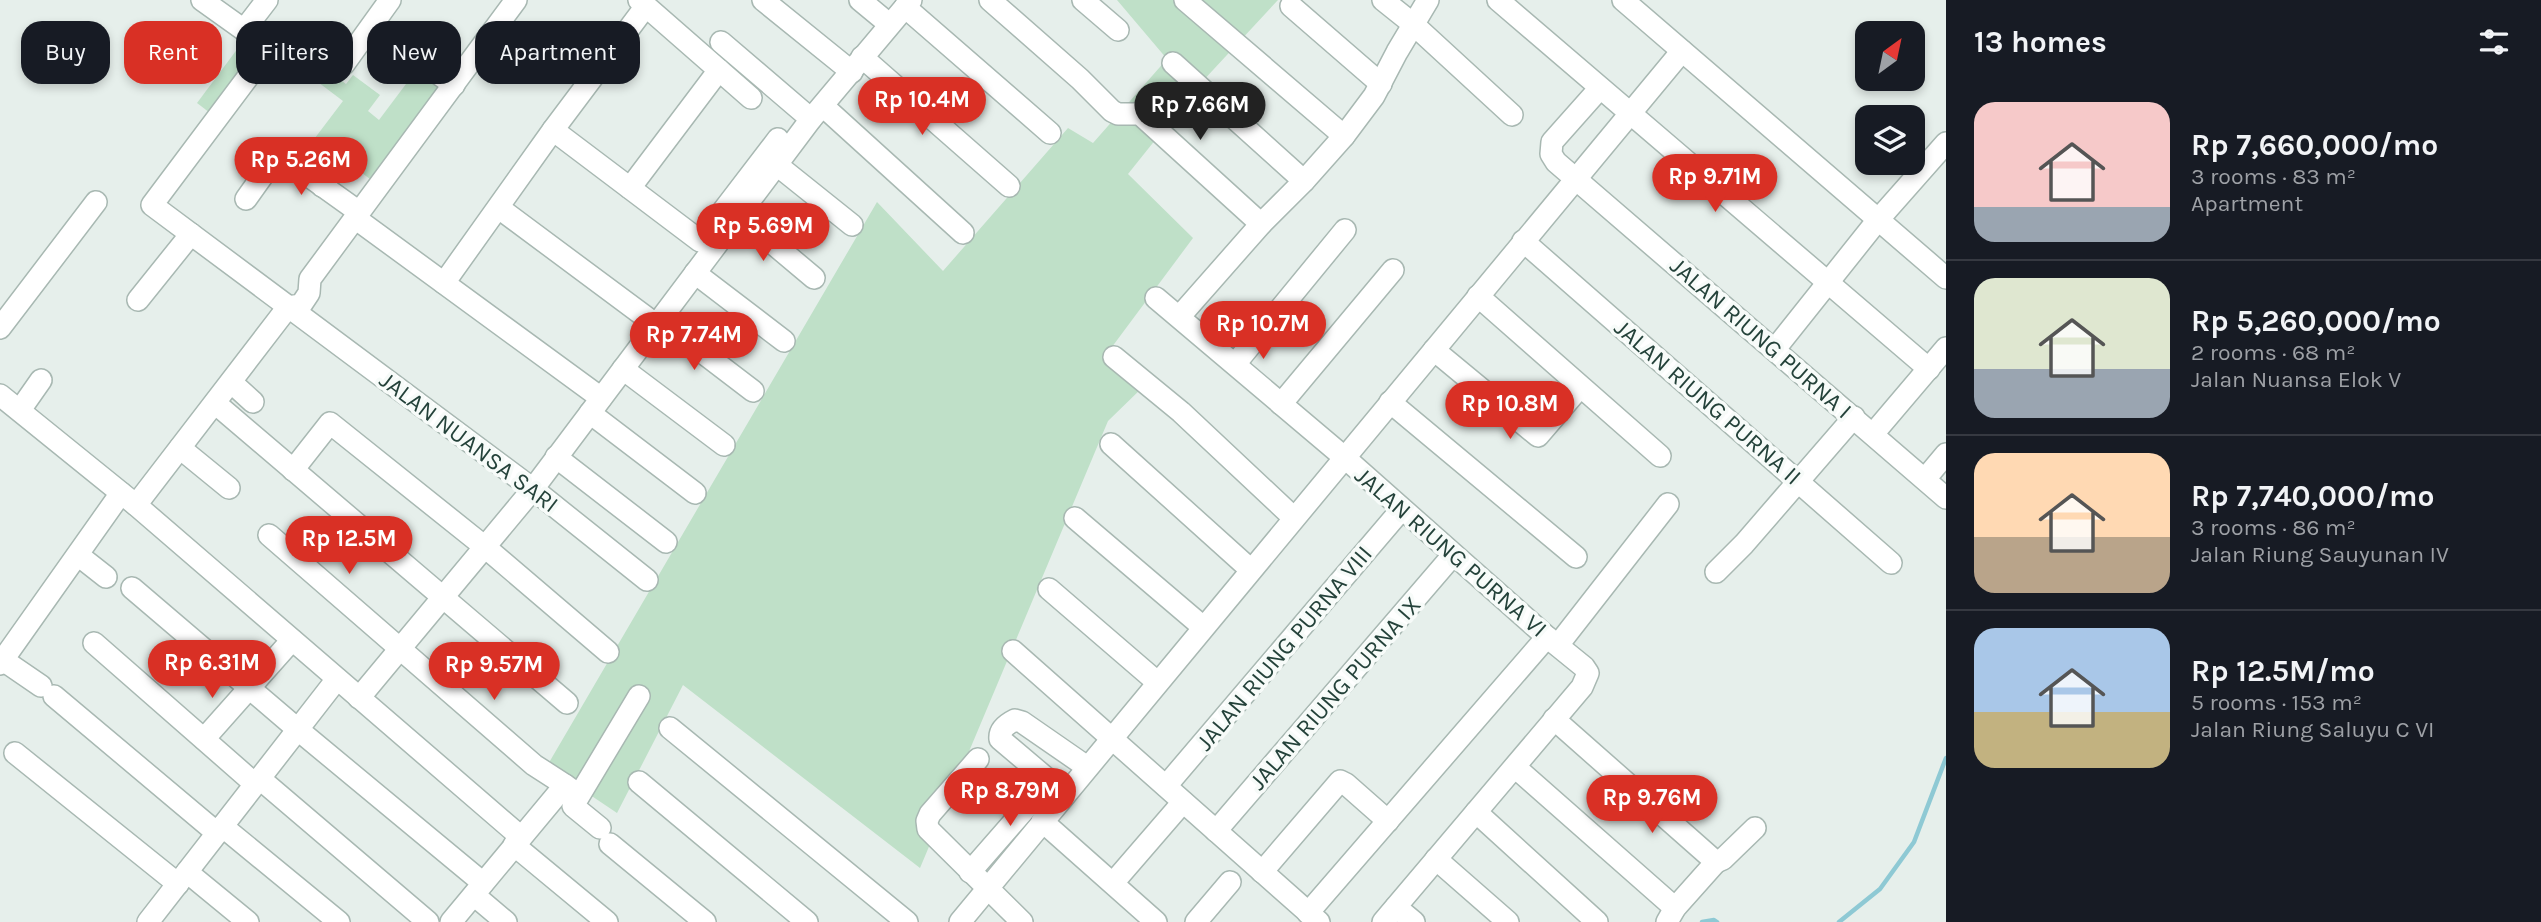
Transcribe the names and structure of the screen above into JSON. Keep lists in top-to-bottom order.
{
  "streets": {
    "street": [
      "JALAN RIUNG PURNA I",
      "JALAN RIUNG PURNA II",
      "JALAN NUANSA SARI",
      "JALAN RIUNG PURNA VI",
      "JALAN RIUNG PURNA VIII",
      "JALAN RIUNG PURNA IX"
    ]
  },
  "crossings": [
    ["JALAN RIUNG PURNA VI", "JALAN RIUNG PURNA VIII"],
    ["JALAN RIUNG PURNA VI", "JALAN RIUNG PURNA IX"]
  ],
  "north": "top right",
  "page": {
    "heading": "13 homes",
    "chip": [
      "Buy",
      "Rent",
      "Filters",
      "New",
      "Apartment"
    ],
    "price": [
      "Rp 10.4M",
      "Rp 7.66M",
      "Rp 5.26M",
      "Rp 9.71M",
      "Rp 5.69M",
      "Rp 10.7M",
      "Rp 7.74M",
      "Rp 10.8M",
      "Rp 12.5M",
      "Rp 6.31M",
      "Rp 9.57M",
      "Rp 8.79M",
      "Rp 9.76M"
    ],
    "list": [
      {
        "name": "Rp 7,660,000/mo",
        "note": "3 rooms · 83 m² · Apartment"
      },
      {
        "name": "Rp 5,260,000/mo",
        "note": "2 rooms · 68 m² · Jalan Nuansa Elok V"
      },
      {
        "name": "Rp 7,740,000/mo",
        "note": "3 rooms · 86 m² · Jalan Riung Sauyunan IV"
      },
      {
        "name": "Rp 12.5M/mo",
        "note": "5 rooms · 153 m² · Jalan Riung Saluyu C VI"
      }
    ]
  }
}
